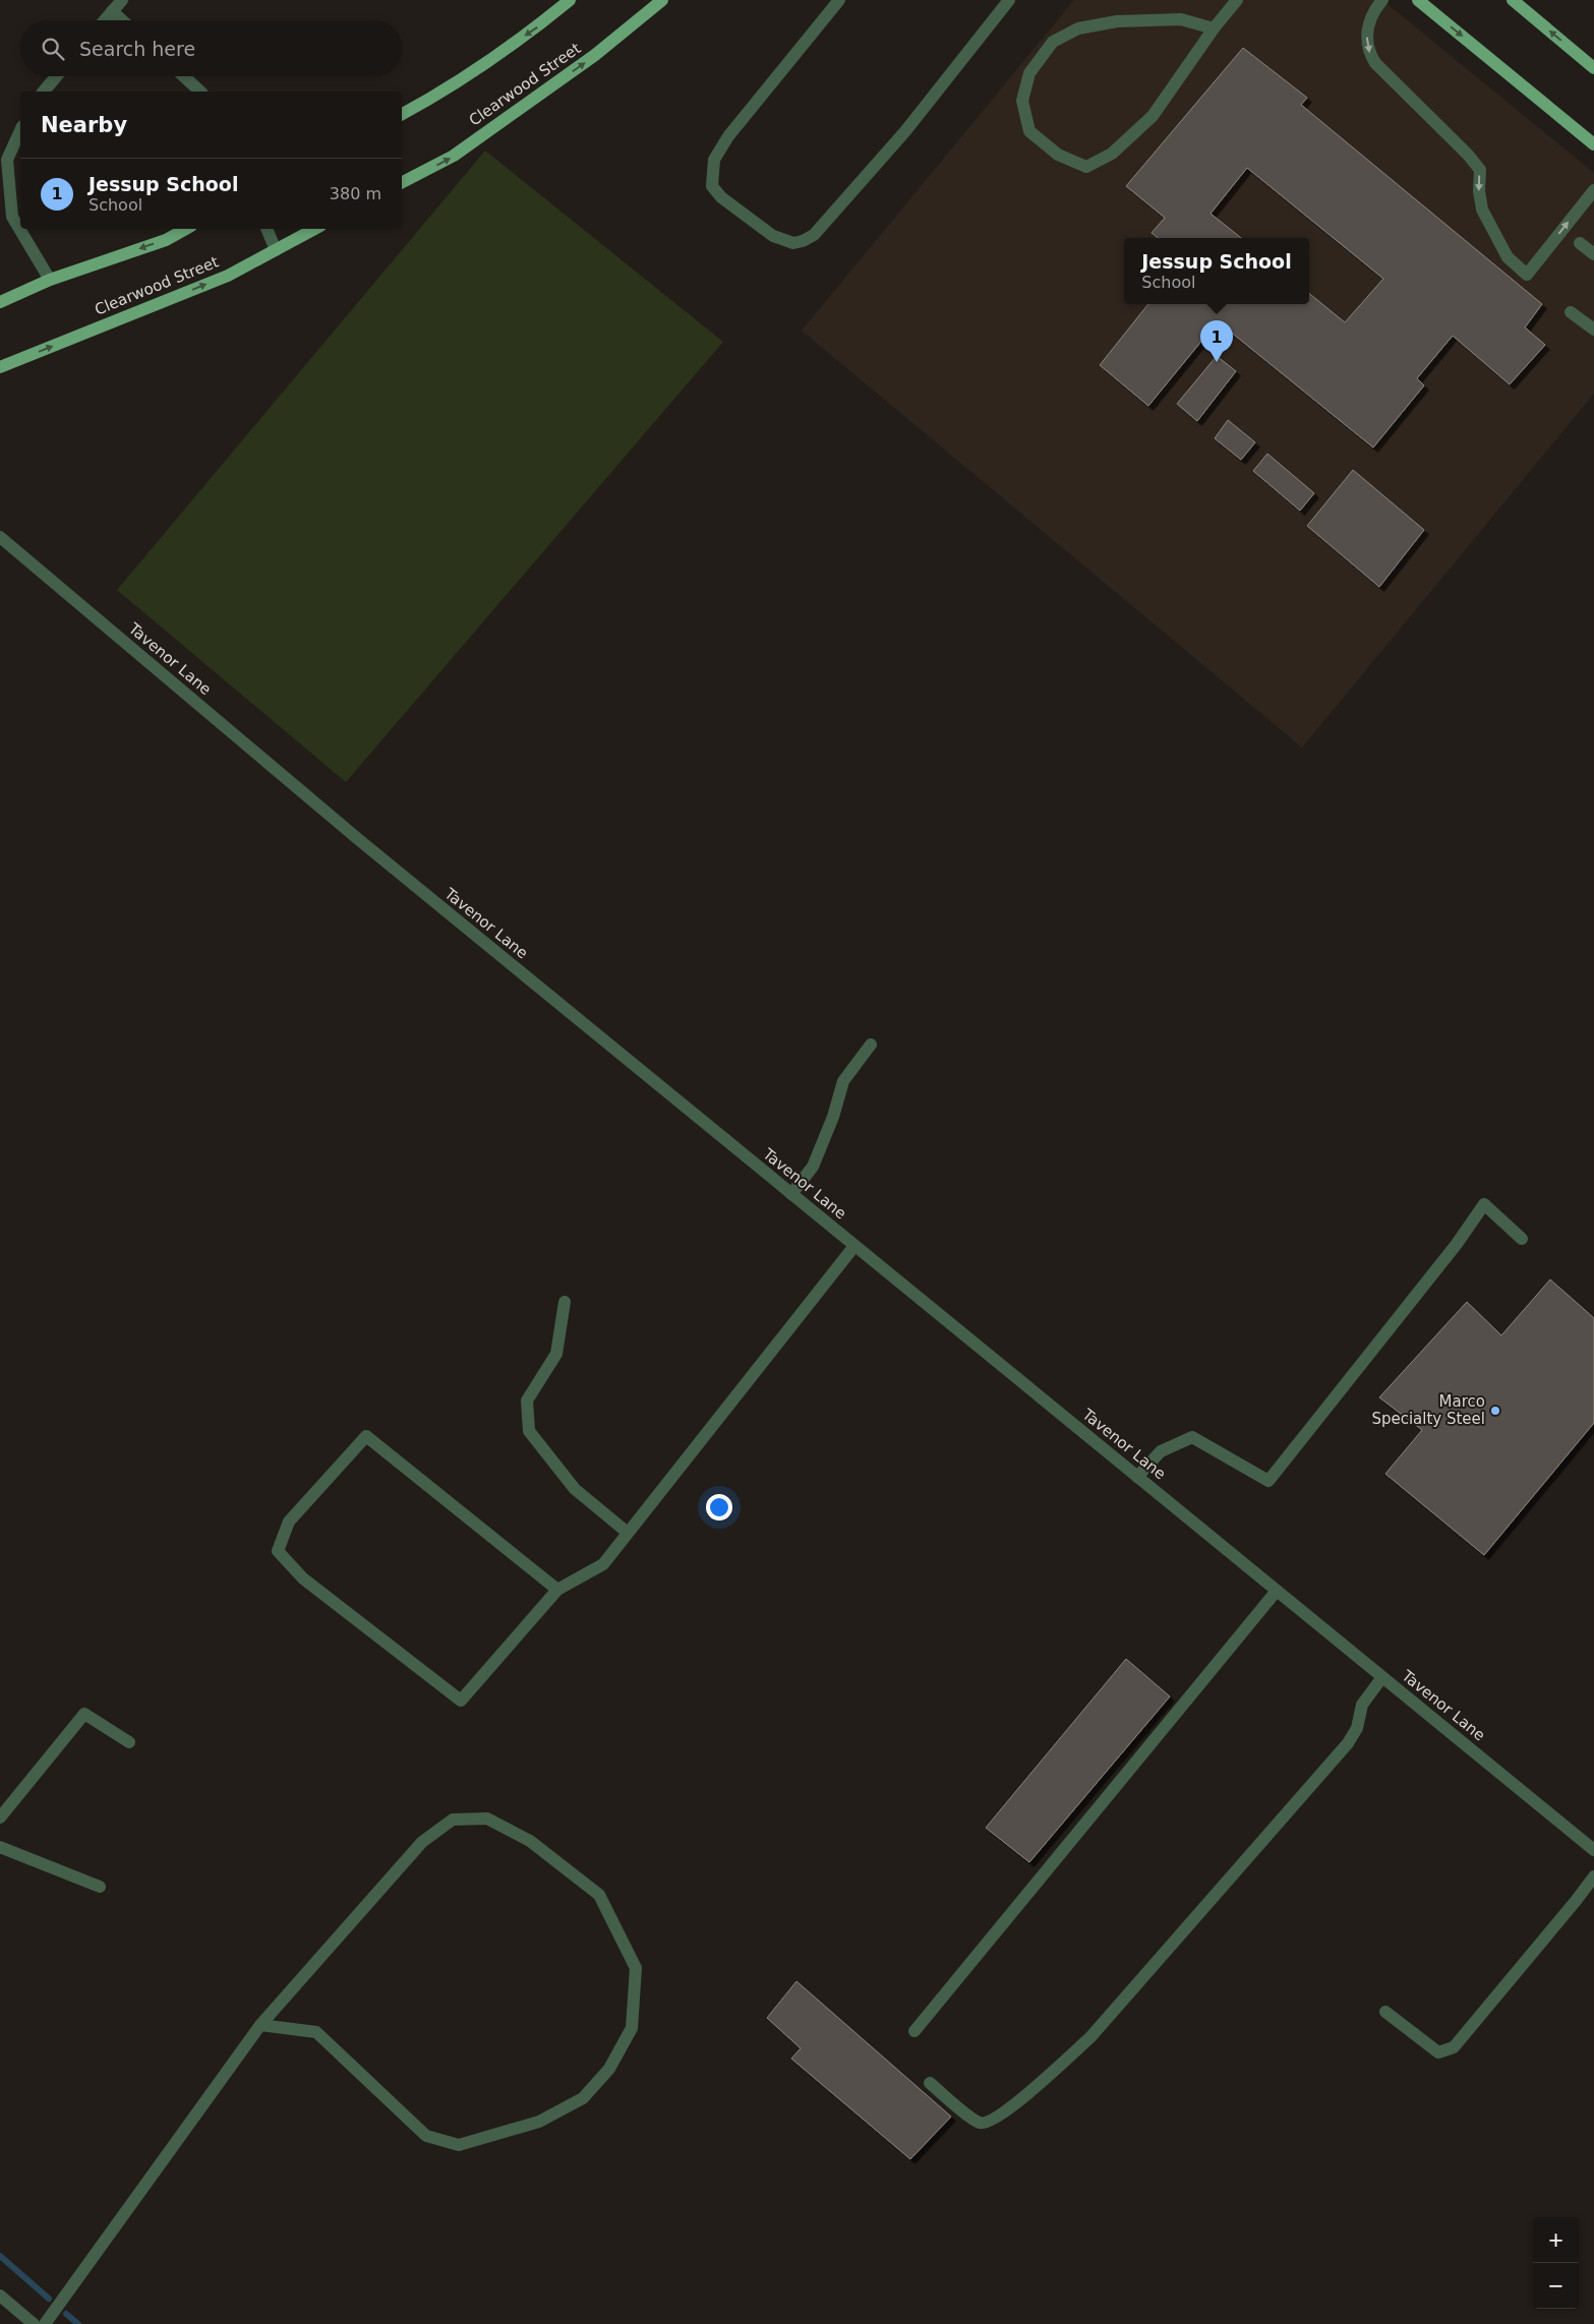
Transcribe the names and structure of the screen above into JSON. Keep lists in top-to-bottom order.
{
  "streets": {
    "main road": ["Clearwood Street"],
    "street": ["Tavenor Lane"]
  },
  "places": ["Marco Specialty Steel"],
  "page": {
    "search": "Search here",
    "heading": "Nearby",
    "list": [
      {
        "mark": "1",
        "name": "Jessup School",
        "note": "School",
        "value": "380 m"
      }
    ],
    "popup": ["Jessup School", "School"],
    "pins": "1",
    "map_buttons": ["+", "−"]
  }
}
